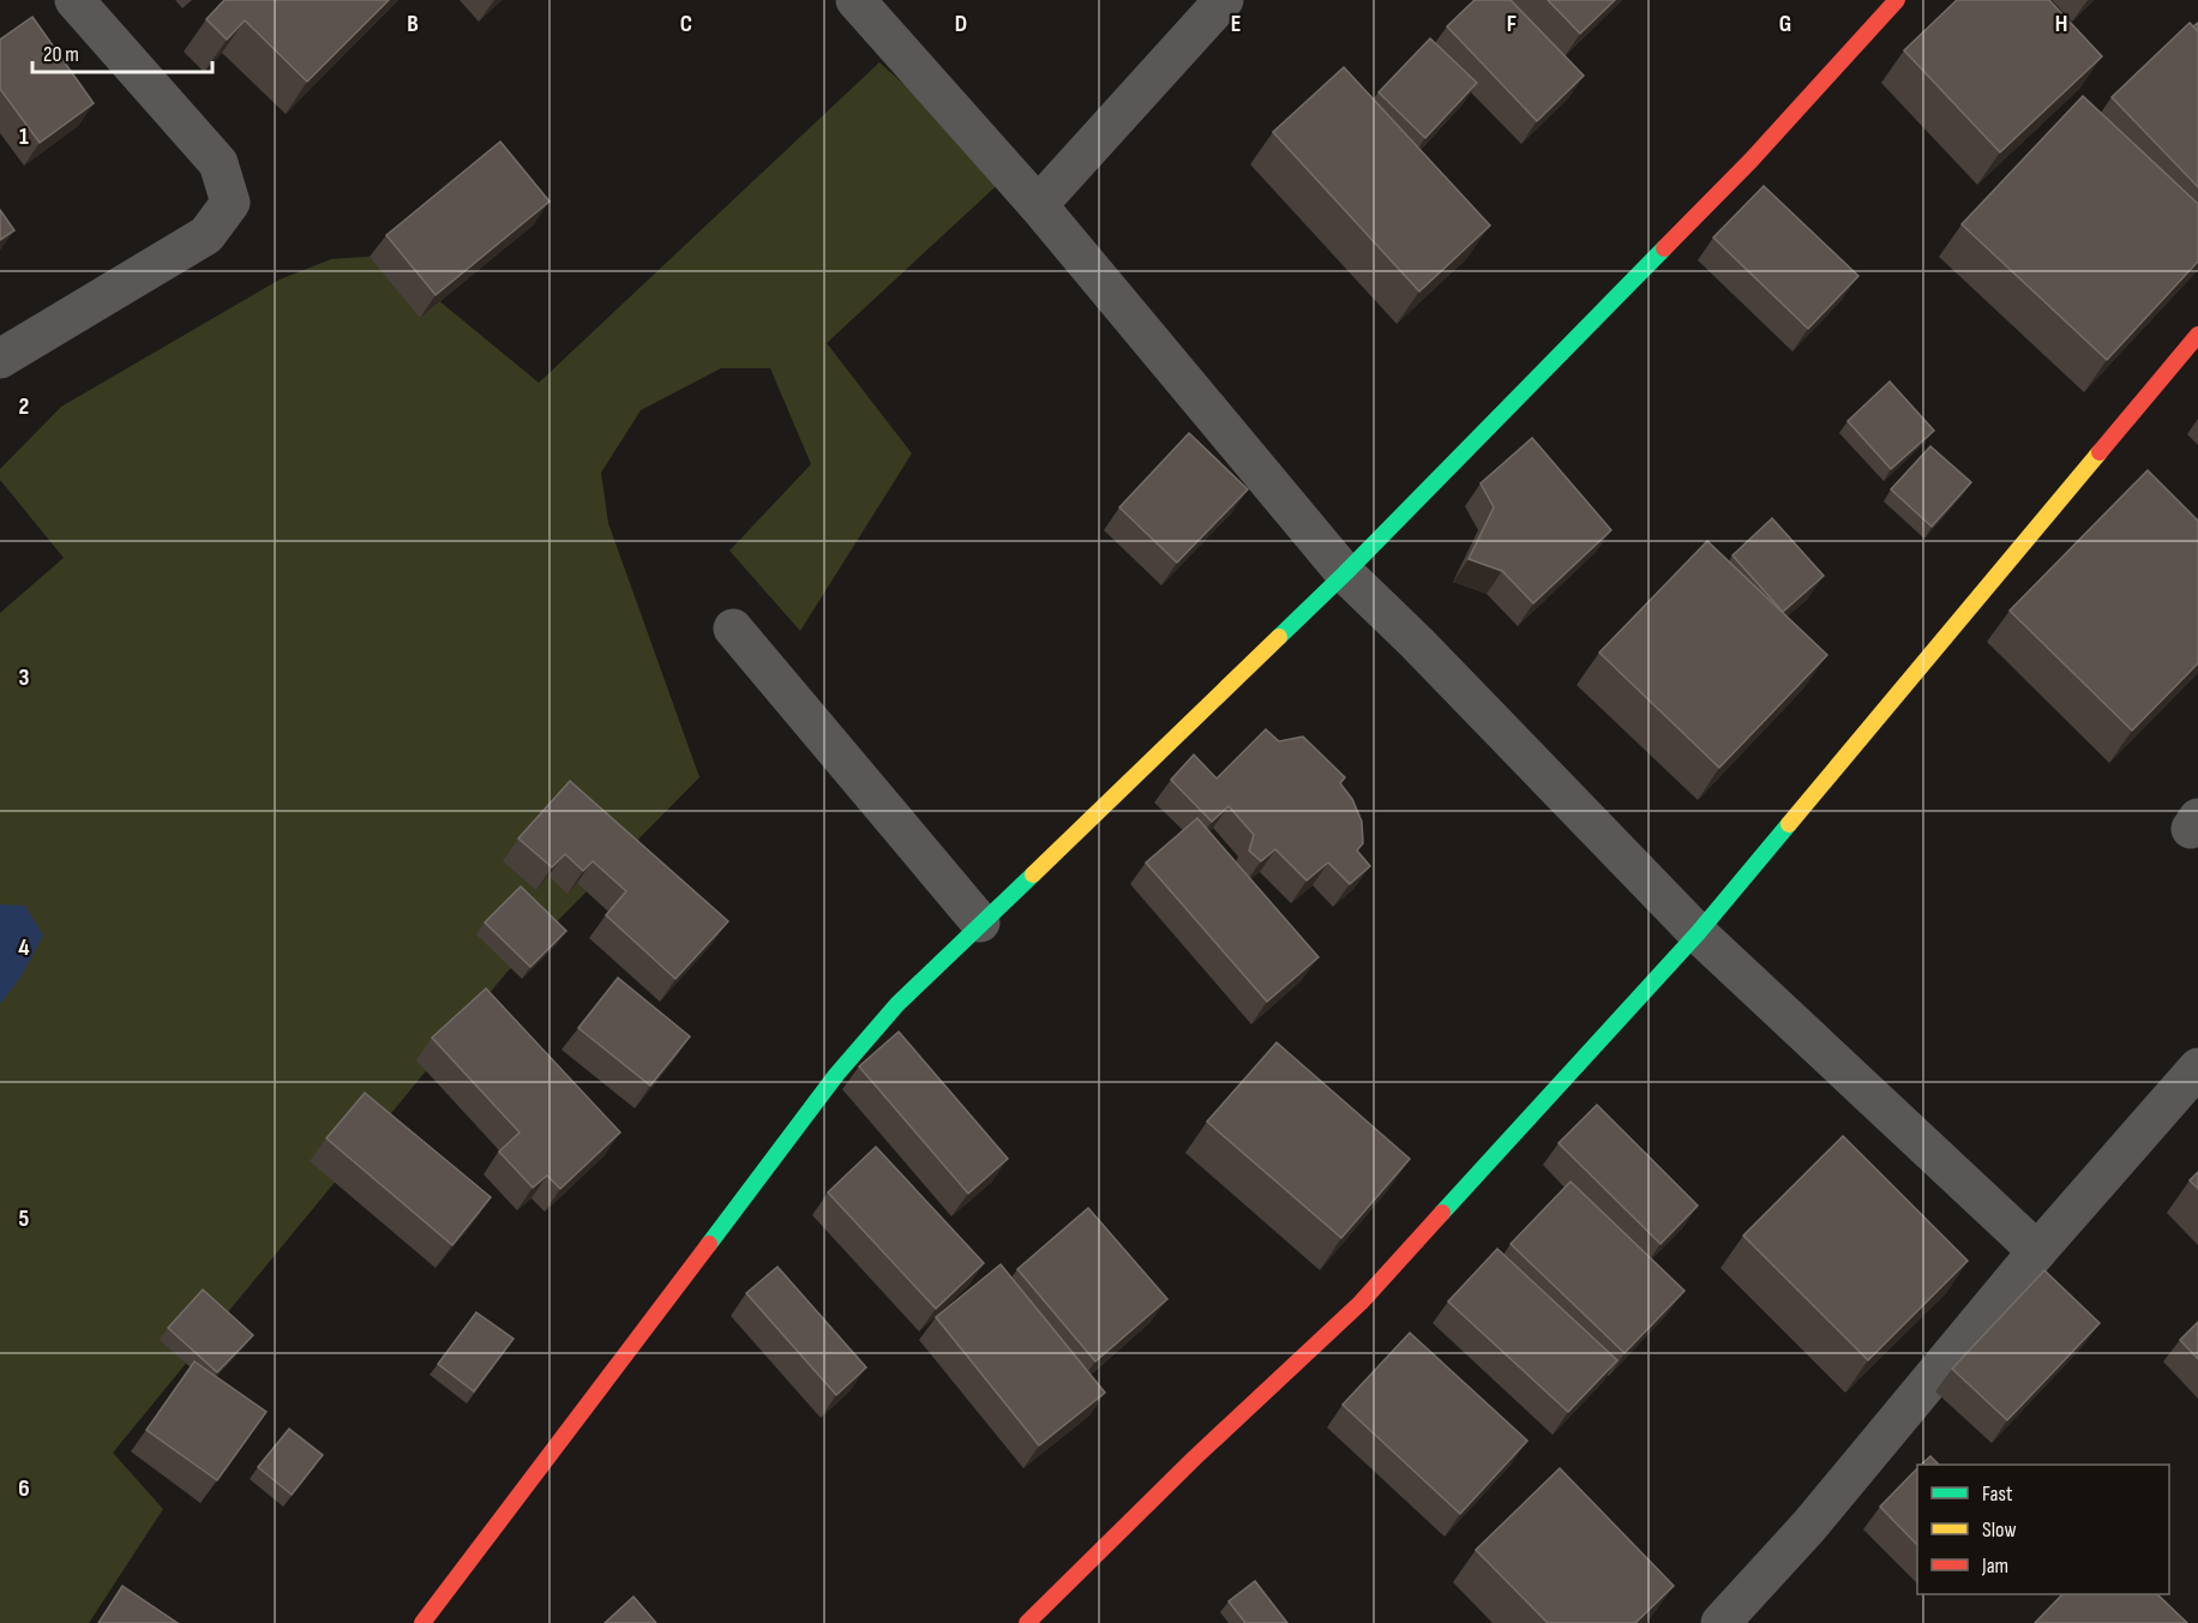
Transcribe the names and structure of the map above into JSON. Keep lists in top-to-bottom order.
{
  "legend": ["Fast", "Slow", "Jam"],
  "scale_bar": "20 m",
  "grid": {
    "columns": [
      "B",
      "C",
      "D",
      "E",
      "F",
      "G",
      "H"
    ],
    "rows": [
      "1",
      "2",
      "3",
      "4",
      "5",
      "6"
    ]
  }
}
